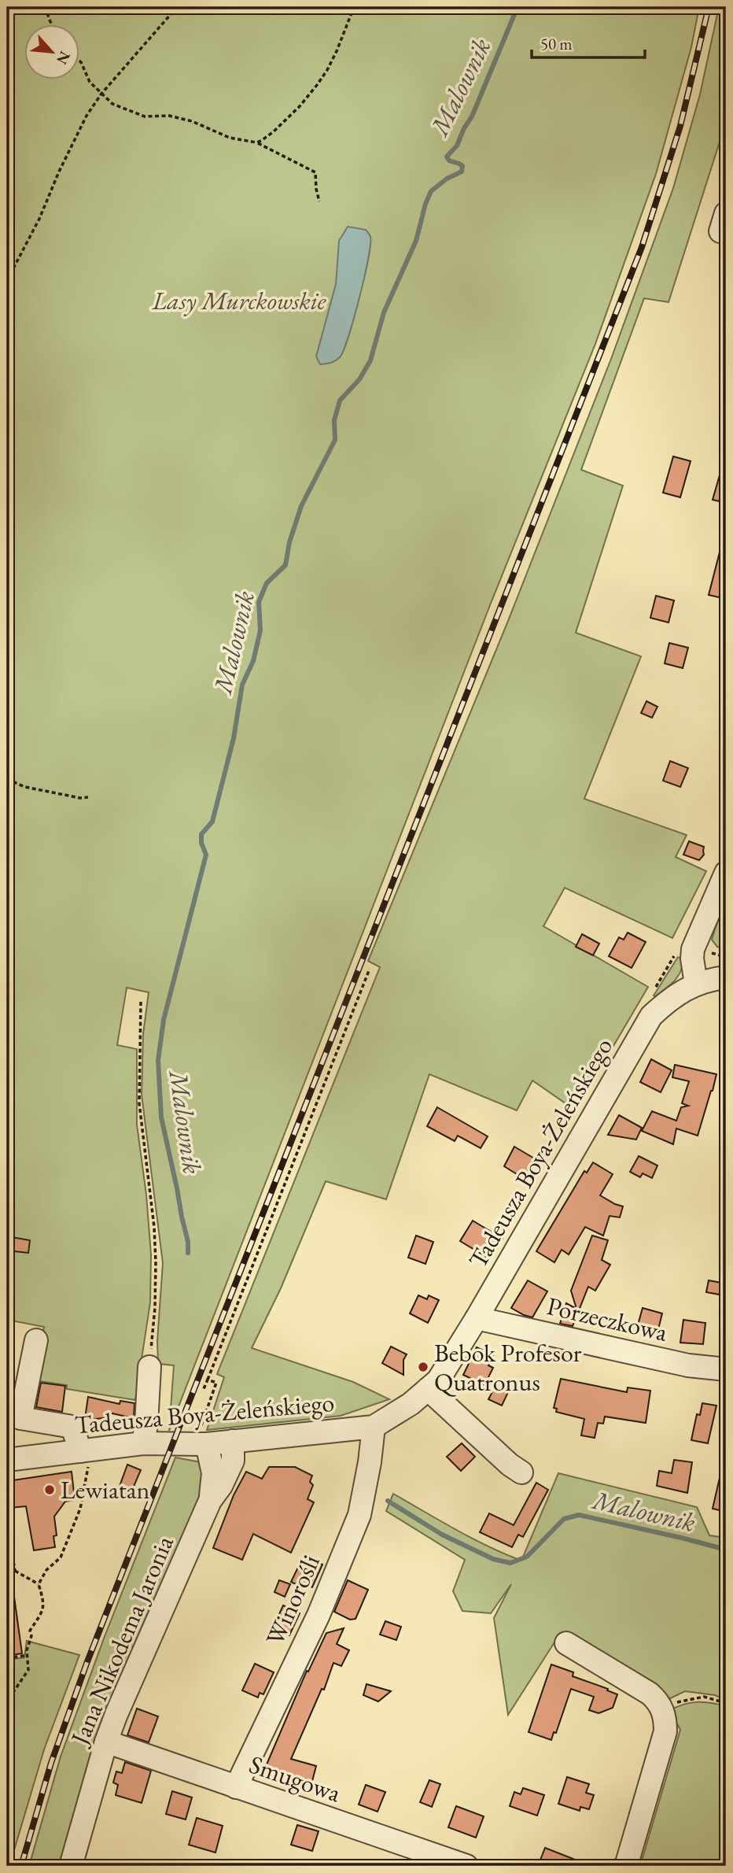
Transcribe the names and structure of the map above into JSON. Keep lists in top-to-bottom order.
{
  "streets": {
    "street": [
      "Tadeusza Boya-Żeleńskiego",
      "Porzeczkowa",
      "Winorośli",
      "Jana Nikodema Jaronia",
      "Smugowa"
    ]
  },
  "crossings": [
    ["Tadeusza Boya-Żeleńskiego", "Porzeczkowa"],
    ["Tadeusza Boya-Żeleńskiego", "Winorośli"],
    ["Tadeusza Boya-Żeleńskiego", "Jana Nikodema Jaronia"],
    ["Winorośli", "Smugowa"],
    ["Jana Nikodema Jaronia", "Smugowa"]
  ],
  "water": ["Malownik"],
  "parks": ["Lasy Murckowskie"],
  "places": ["Bebok Profesor Quatronus", "Lewiatan"],
  "scale_bar": "50 m",
  "north": "bottom right"
}
